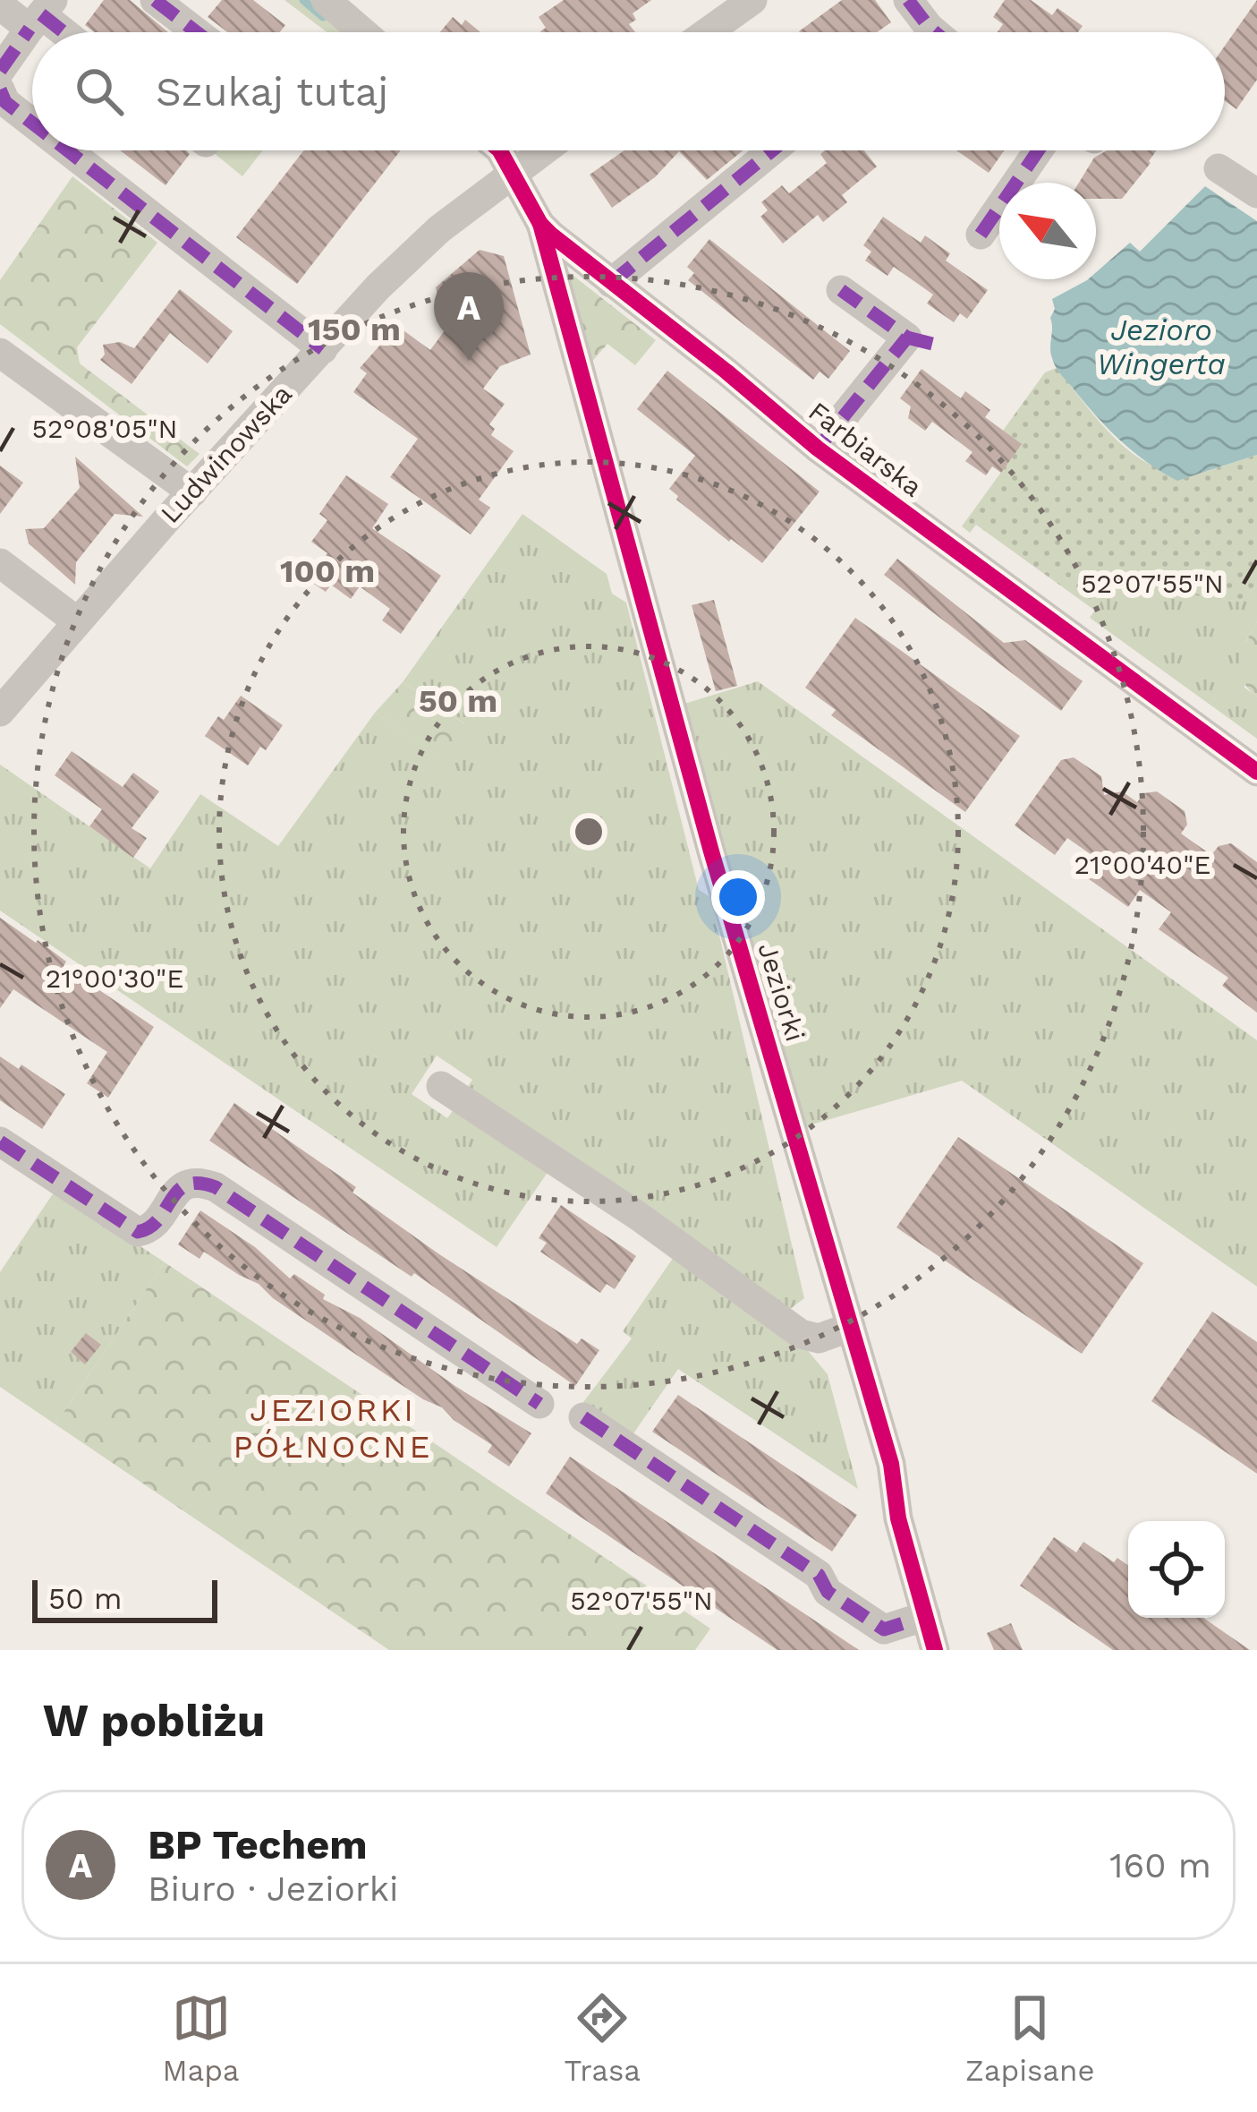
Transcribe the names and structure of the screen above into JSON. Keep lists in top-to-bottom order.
{
  "streets": {
    "street": ["Farbiarska", "Ludwinowska", "Jeziorki"]
  },
  "crossings": [
    ["Farbiarska", "Ludwinowska"],
    ["Farbiarska", "Jeziorki"]
  ],
  "districts": ["JEZIORKI PÓŁNOCNE"],
  "water": ["Jezioro Wingerta"],
  "scale_bar": "50 m",
  "north": "top left",
  "page": {
    "search": "Szukaj tutaj",
    "pins": "A",
    "scale": "50 m",
    "heading": "W pobliżu",
    "list": [
      {
        "mark": "A",
        "name": "BP Techem",
        "note": "Biuro · Jeziorki",
        "value": "160 m"
      }
    ],
    "nav": ["Mapa", "Trasa", "Zapisane"]
  },
  "coordinates": [
    "52°08'05\"N",
    "52°07'55\"N",
    "21°00'40\"E",
    "21°00'30\"E"
  ],
  "rings": ["150 m", "100 m", "50 m"]
}
